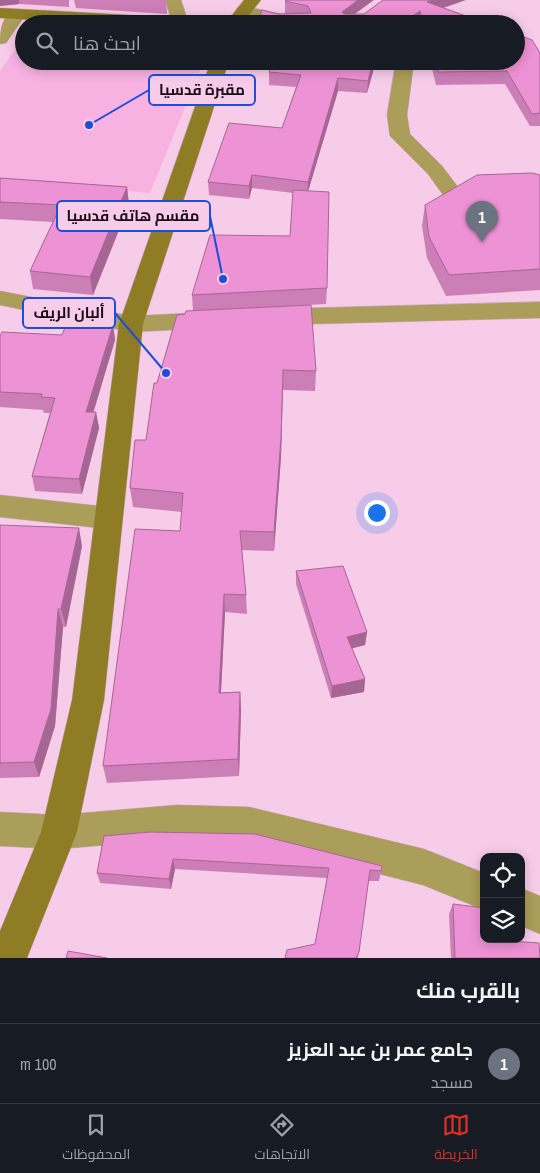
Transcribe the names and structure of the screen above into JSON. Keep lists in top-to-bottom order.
{
  "places": ["مقبرة قدسيا", "مقسم هاتف قدسيا", "ألبان الريف"],
  "page": {
    "search": "ابحث هنا",
    "pins": "1",
    "heading": "بالقرب منك",
    "list": [
      {
        "mark": "1",
        "name": "جامع عمر بن عبد العزيز",
        "note": "مسجد",
        "value": "100 m"
      }
    ],
    "nav": ["الخريطة", "الاتجاهات", "المحفوظات"]
  }
}
